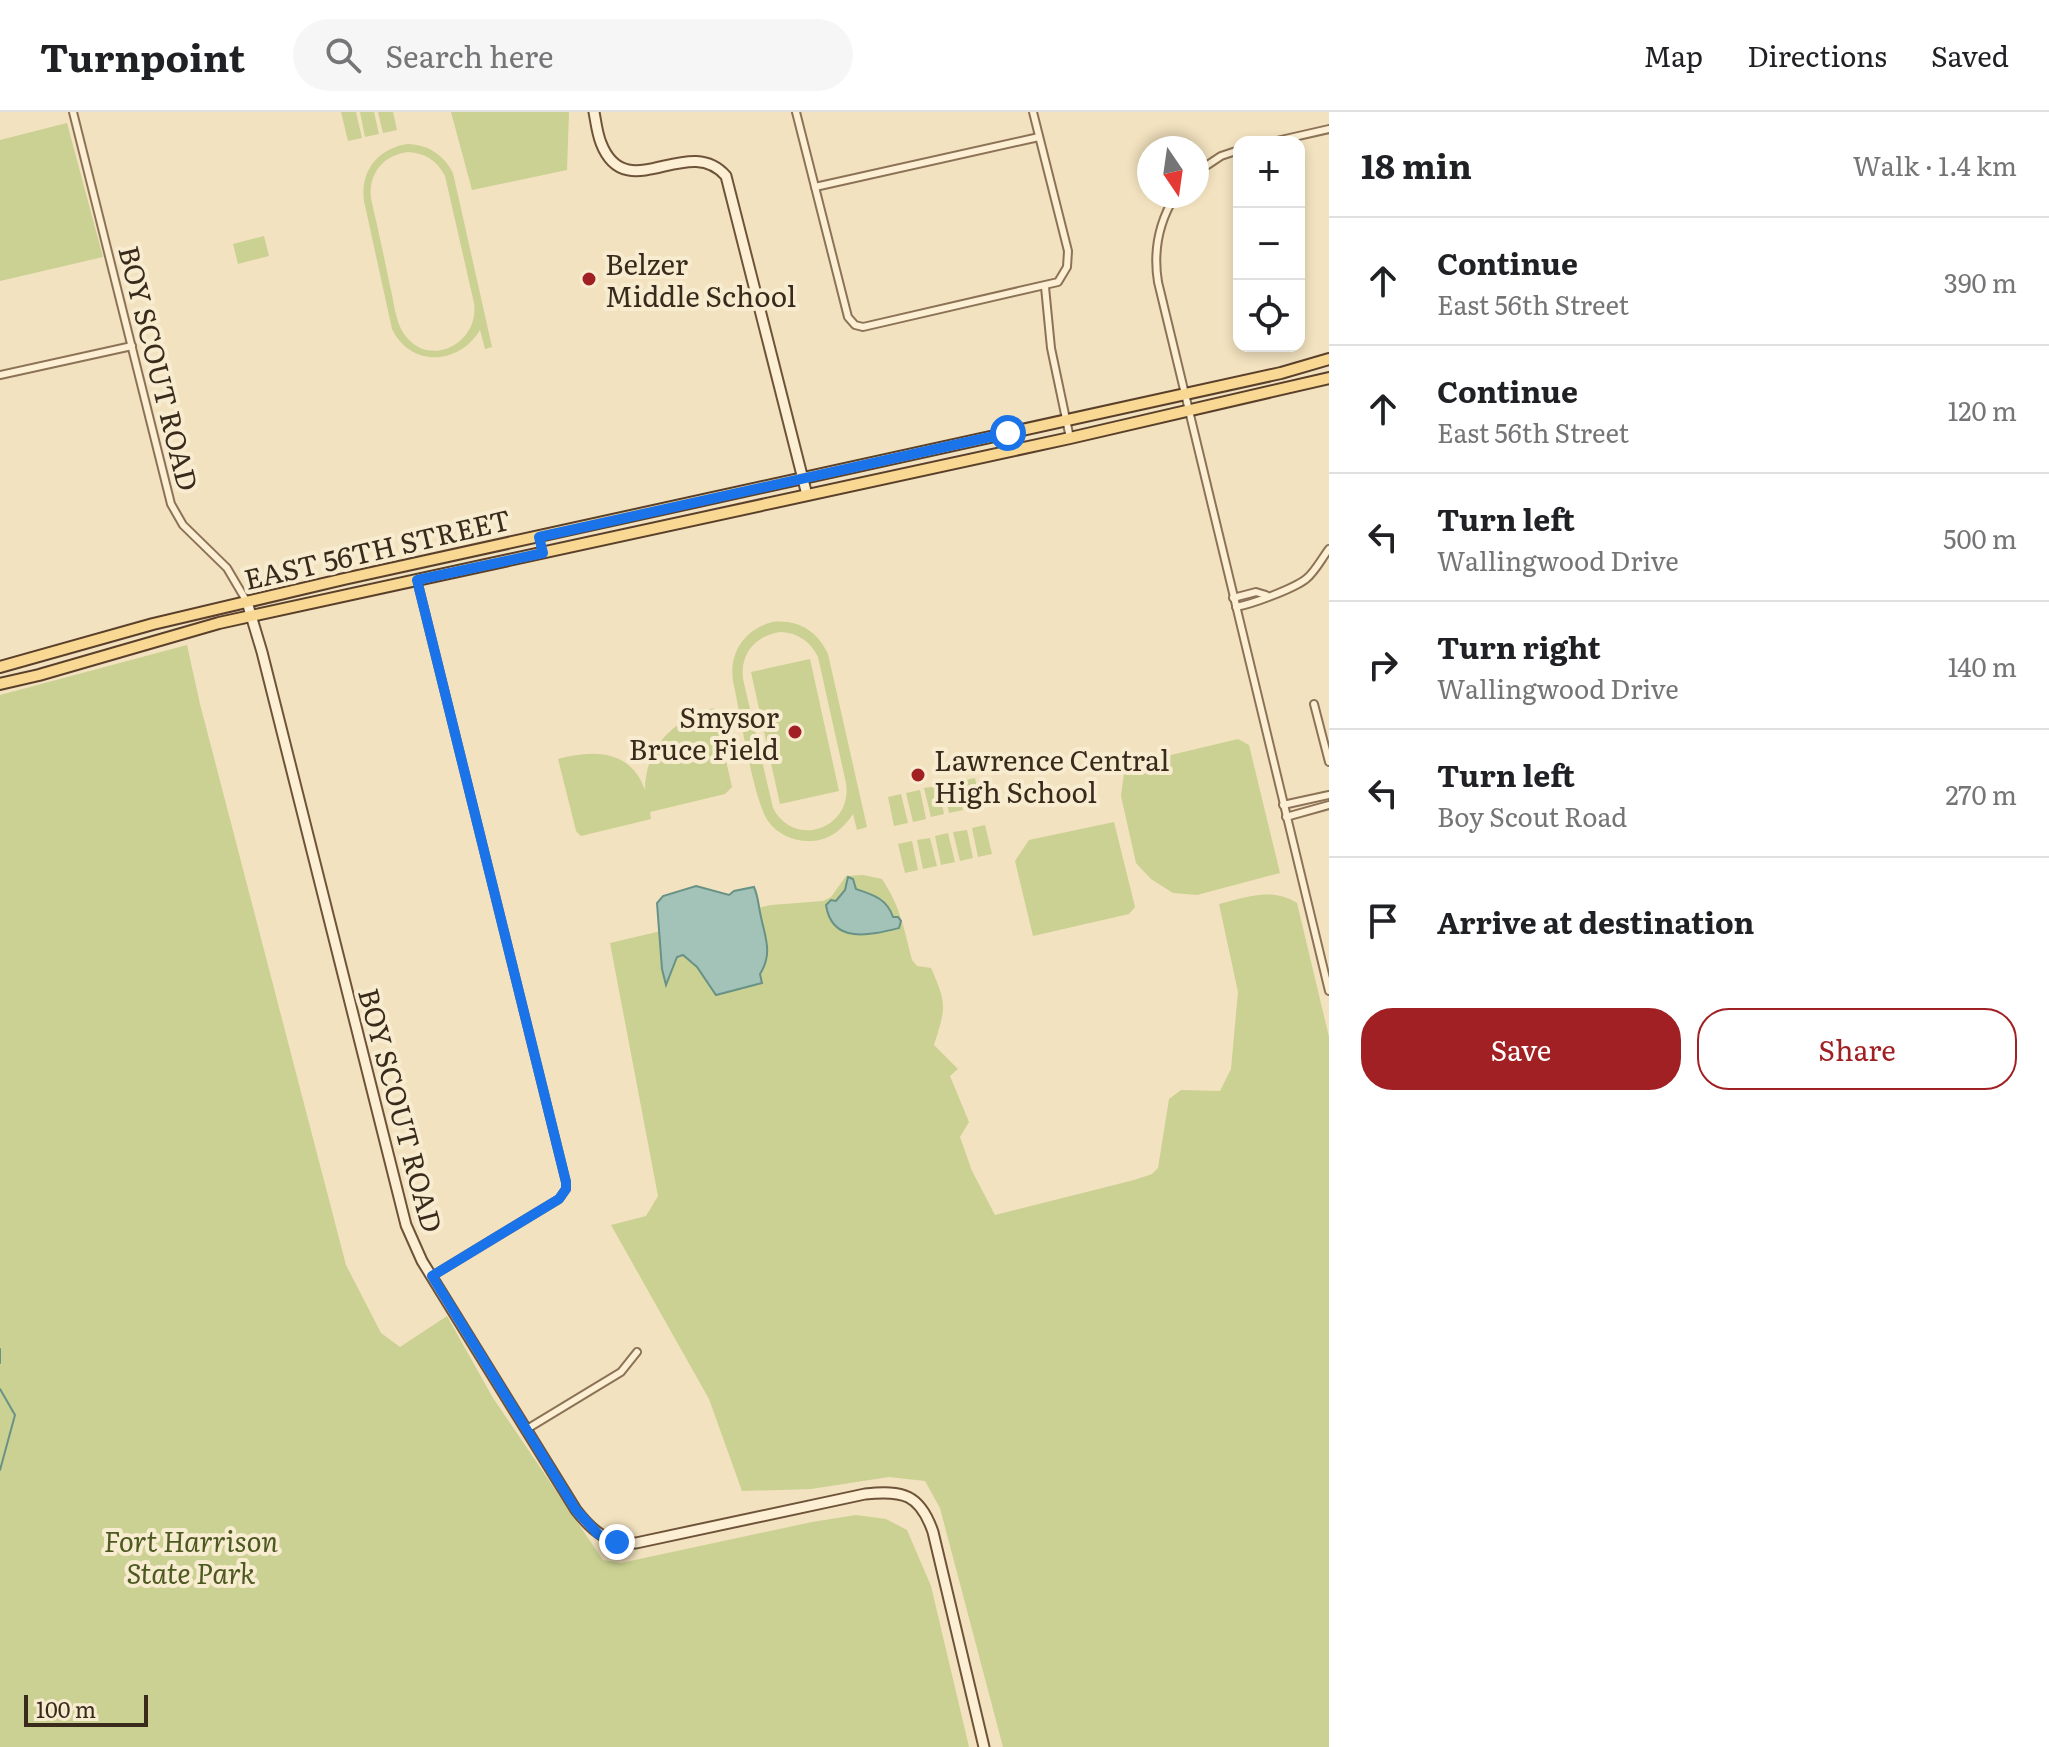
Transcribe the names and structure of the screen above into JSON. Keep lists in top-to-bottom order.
{
  "streets": {
    "main road": ["EAST 56TH STREET"],
    "street": ["BOY SCOUT ROAD"]
  },
  "crossings": [
    ["BOY SCOUT ROAD", "EAST 56TH STREET"]
  ],
  "parks": ["Fort Harrison State Park"],
  "places": ["Belzer Middle School", "Smysor Bruce Field", "Lawrence Central High School"],
  "scale_bar": "100 m",
  "north": "bottom",
  "page": {
    "header": "Turnpoint",
    "search": "Search here",
    "nav": ["Map", "Directions", "Saved"],
    "heading": ["18 min", "Walk · 1.4 km"],
    "map_buttons": ["+", "−"],
    "list": [
      ["Continue", "East 56th Street", "390 m"],
      ["Continue", "East 56th Street", "120 m"],
      ["Turn left", "Wallingwood Drive", "500 m"],
      ["Turn right", "Wallingwood Drive", "140 m"],
      ["Turn left", "Boy Scout Road", "270 m"],
      "Arrive at destination"
    ],
    "buttons": ["Save", "Share"],
    "scale": "100 m"
  }
}
